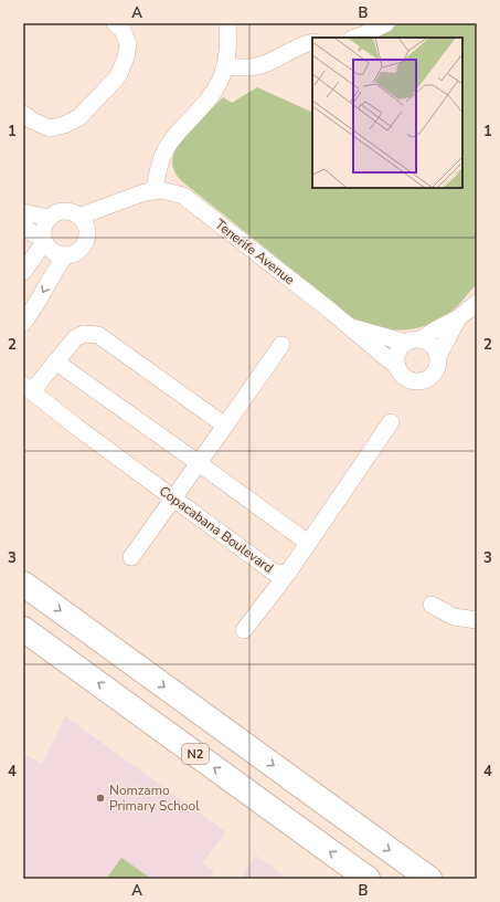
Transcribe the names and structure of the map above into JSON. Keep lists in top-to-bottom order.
{
  "streets": {
    "highway": ["N2"],
    "street": ["Tenerife Avenue", "Copacabana Boulevard"]
  },
  "places": ["Nomzamo Primary School"],
  "grid": {
    "columns": ["A", "B"],
    "rows": [
      "1",
      "2",
      "3",
      "4"
    ]
  }
}
